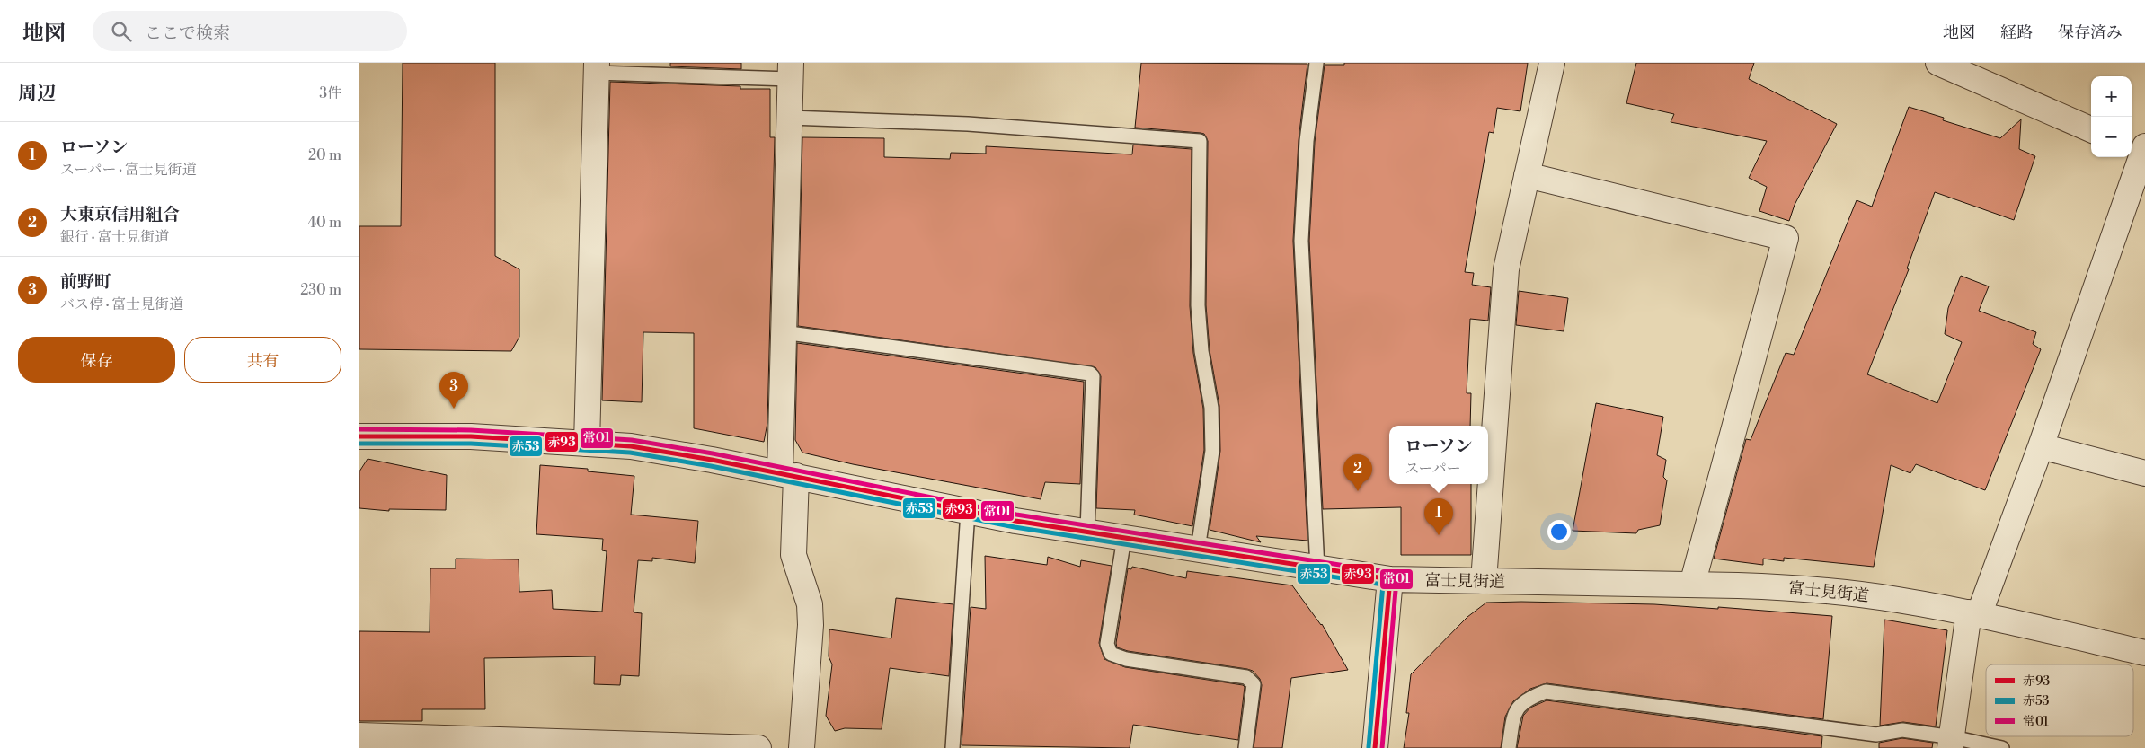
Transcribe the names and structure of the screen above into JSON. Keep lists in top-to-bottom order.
{
  "streets": {
    "street": ["富士見街道"]
  },
  "lines": ["transit line 常01", "transit line 赤93", "transit line 赤53"],
  "legend": ["赤93", "赤53", "常01"],
  "page": {
    "header": "地図",
    "search": "ここで検索",
    "nav": ["地図", "経路", "保存済み"],
    "heading": ["周辺", "3件"],
    "map_buttons": ["+", "−"],
    "list": [
      {
        "mark": "1",
        "name": "ローソン",
        "note": "スーパー · 富士見街道",
        "value": "20 m"
      },
      {
        "mark": "2",
        "name": "大東京信用組合",
        "note": "銀行 · 富士見街道",
        "value": "40 m"
      },
      {
        "mark": "3",
        "name": "前野町",
        "note": "バス停 · 富士見街道",
        "value": "230 m"
      }
    ],
    "buttons": ["保存", "共有"],
    "pins": ["3", "2", "1"],
    "popup": ["ローソン", "スーパー"]
  }
}
